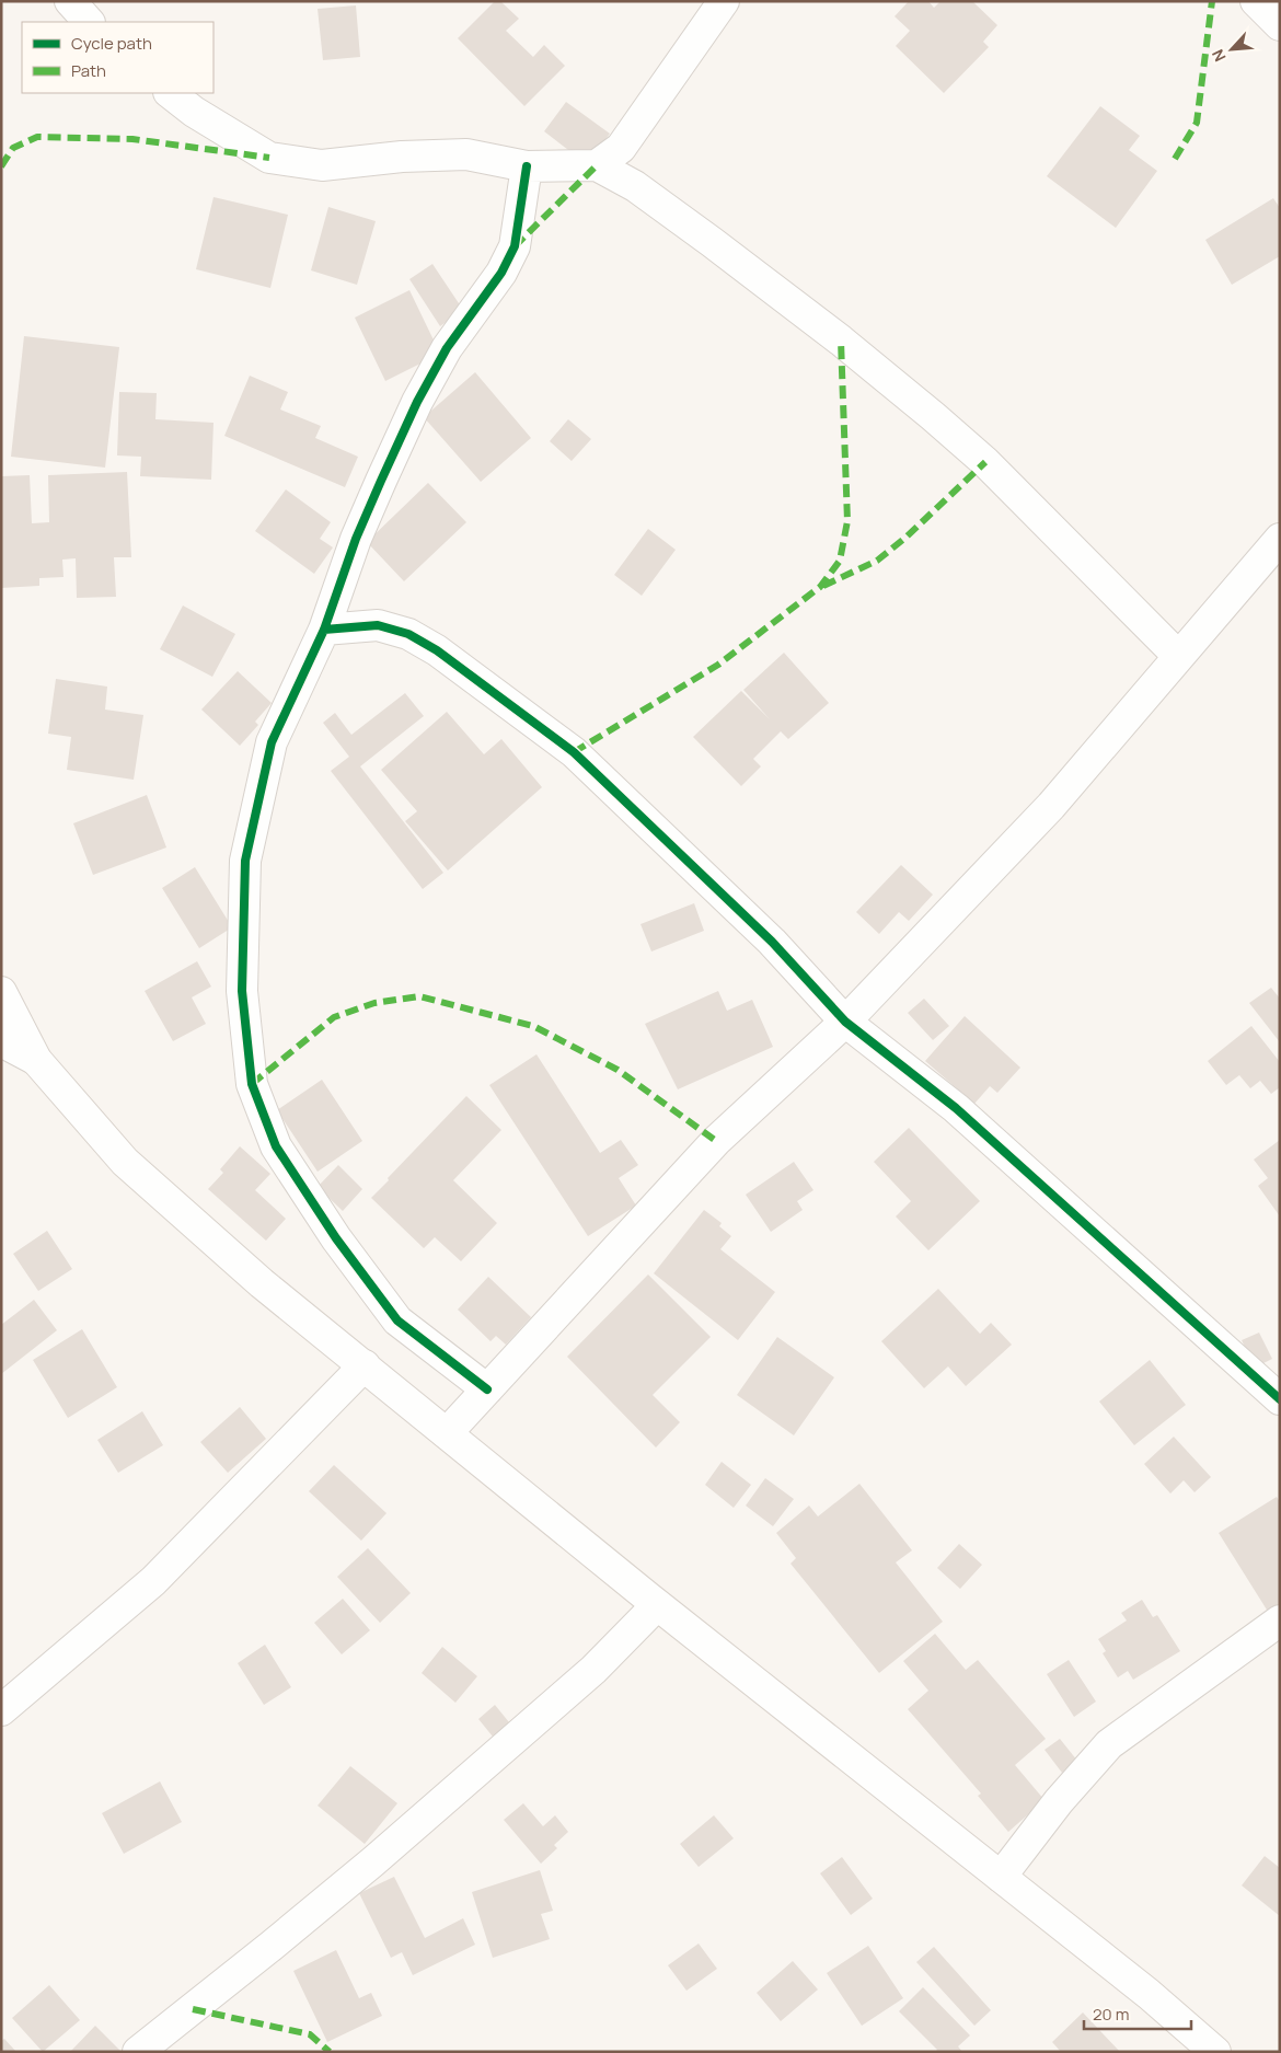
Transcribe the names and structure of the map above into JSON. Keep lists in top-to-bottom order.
{
  "legend": ["Cycle path", "Path"],
  "scale_bar": "20 m",
  "north": "bottom left"
}
